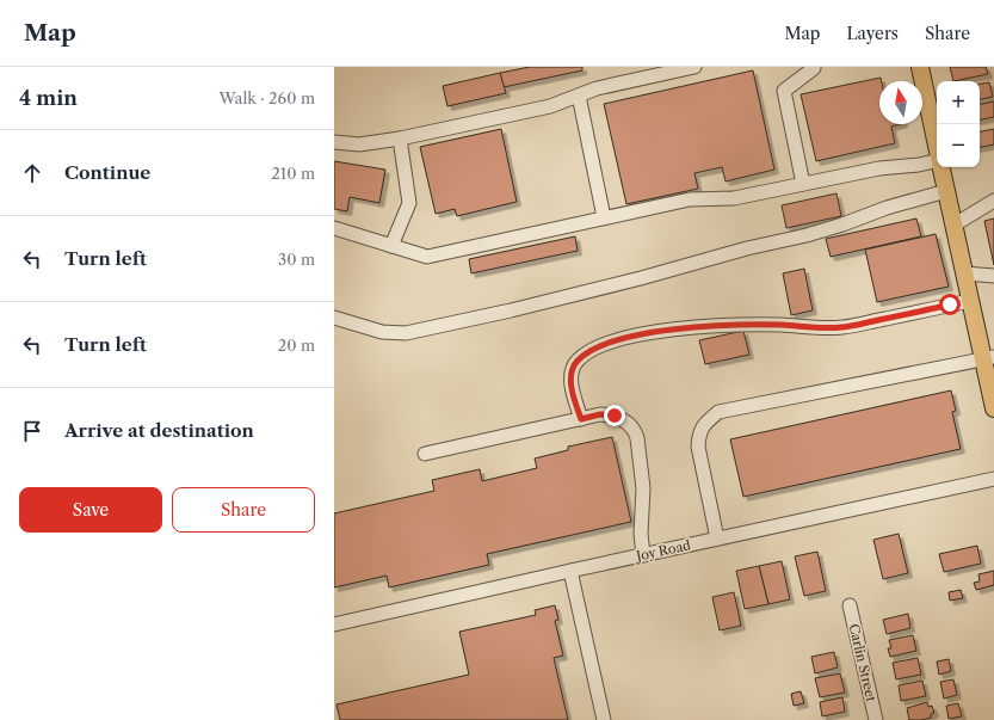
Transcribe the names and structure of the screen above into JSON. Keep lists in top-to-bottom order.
{
  "streets": {
    "street": ["Joy Road", "Carlin Street"]
  },
  "north": "top",
  "page": {
    "header": "Map",
    "nav": ["Map", "Layers", "Share"],
    "heading": ["4 min", "Walk · 260 m"],
    "map_buttons": ["+", "−"],
    "list": [
      ["Continue", "210 m"],
      ["Turn left", "30 m"],
      ["Turn left", "20 m"],
      "Arrive at destination"
    ],
    "buttons": ["Save", "Share"]
  }
}
